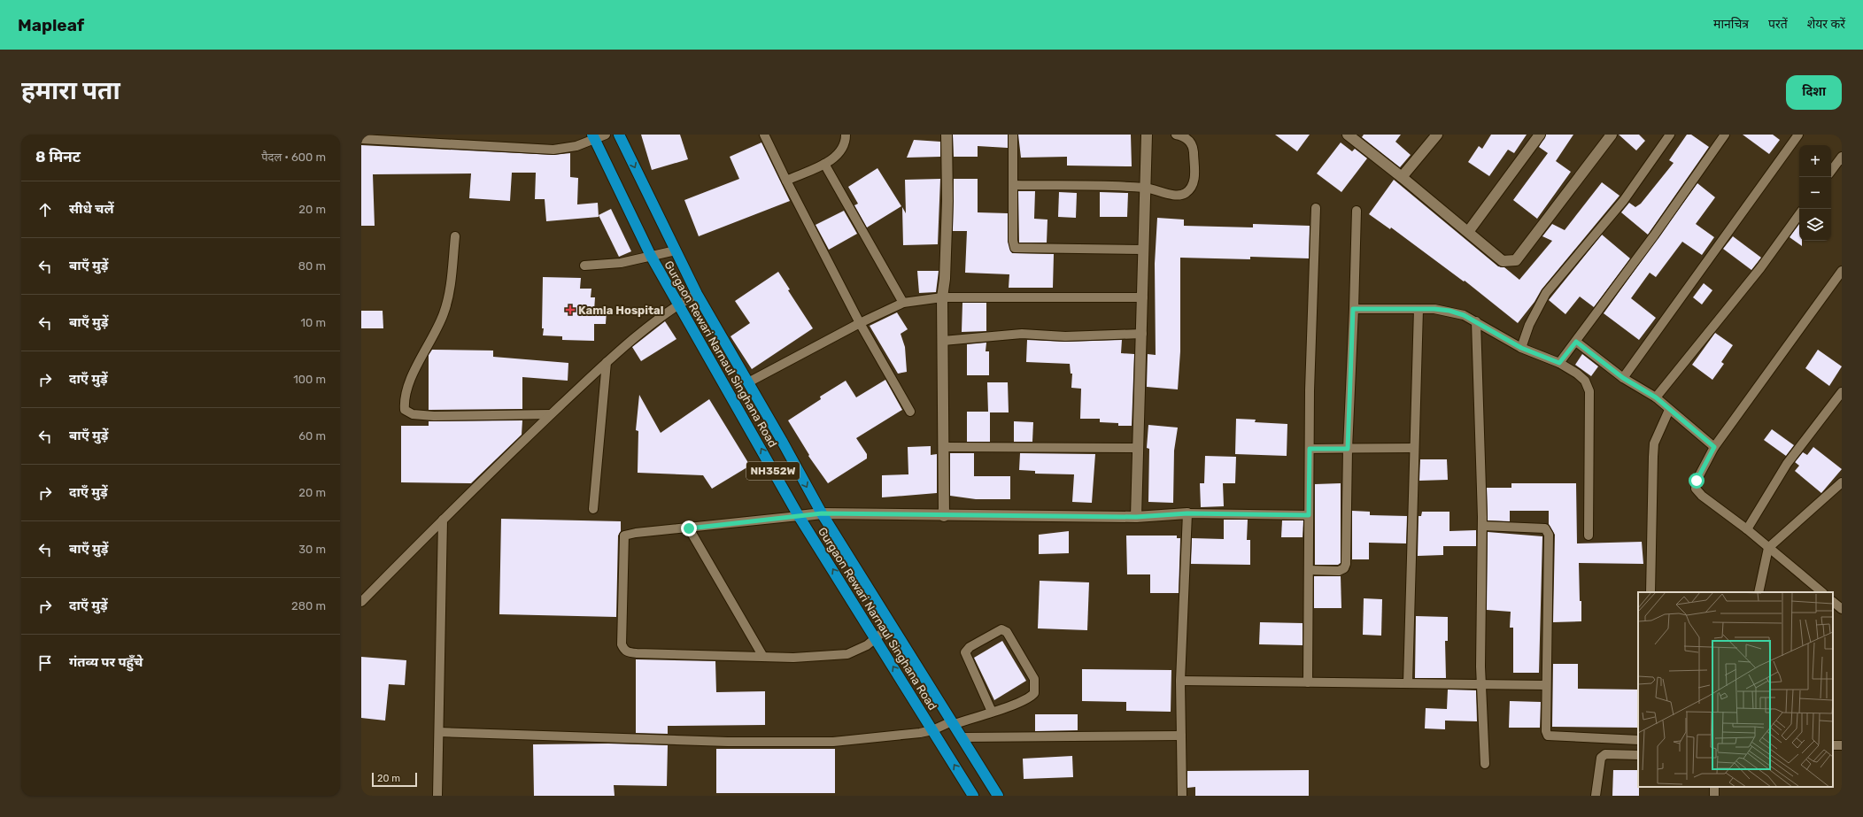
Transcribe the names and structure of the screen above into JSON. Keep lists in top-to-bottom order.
{
  "streets": {
    "highway": ["Gurgaon Rewari Narnaul Singhana Road", "NH352W"]
  },
  "places": {
    "health": ["Kamla Hospital"]
  },
  "scale_bar": "20 m",
  "page": {
    "header": "Mapleaf",
    "nav": ["मानचित्र", "परतें", "शेयर करें"],
    "buttons": "दिशा",
    "title": "हमारा पता",
    "heading": ["8 मिनट", "पैदल · 600 m"],
    "map_buttons": ["+", "−"],
    "list": [
      ["सीधे चलें", "20 m"],
      ["बाएँ मुड़ें", "80 m"],
      ["बाएँ मुड़ें", "10 m"],
      ["दाएँ मुड़ें", "100 m"],
      ["बाएँ मुड़ें", "60 m"],
      ["दाएँ मुड़ें", "20 m"],
      ["बाएँ मुड़ें", "30 m"],
      ["दाएँ मुड़ें", "280 m"],
      "गंतव्य पर पहुँचे"
    ],
    "scale": "20 m"
  }
}
